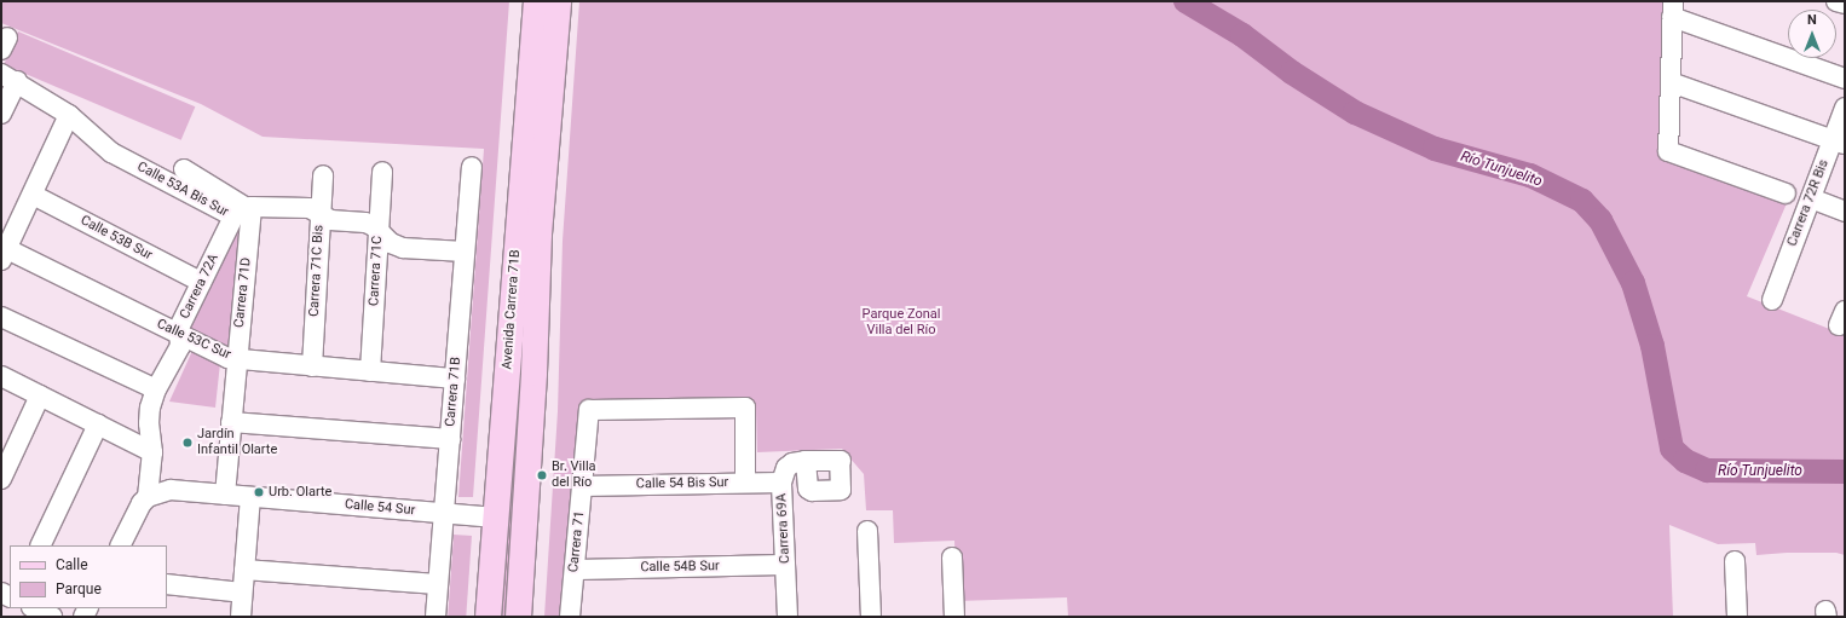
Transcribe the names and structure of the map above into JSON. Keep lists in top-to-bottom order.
{
  "streets": {
    "main road": ["Avenida Carrera 71B"],
    "street": [
      "Calle 53A Bis Sur",
      "Carrera 72R Bis",
      "Calle 53B Sur",
      "Carrera 71C Bis",
      "Carrera 71C",
      "Carrera 72A",
      "Carrera 71D",
      "Calle 53C Sur",
      "Carrera 71B",
      "Calle 54 Bis Sur",
      "Calle 54 Sur",
      "Carrera 69A",
      "Carrera 71",
      "Calle 54B Sur"
    ]
  },
  "crossings": [
    ["Calle 53A Bis Sur", "Carrera 71C Bis"],
    ["Calle 53A Bis Sur", "Carrera 71C"],
    ["Calle 53A Bis Sur", "Carrera 72A"],
    ["Calle 53A Bis Sur", "Carrera 71D"],
    ["Calle 53A Bis Sur", "Carrera 71B"],
    ["Calle 53B Sur", "Carrera 72A"],
    ["Carrera 71C Bis", "Calle 53C Sur"],
    ["Carrera 71C", "Calle 53C Sur"],
    ["Carrera 72A", "Carrera 71D"],
    ["Carrera 72A", "Calle 53C Sur"],
    ["Carrera 72A", "Calle 54 Sur"],
    ["Carrera 71D", "Calle 53C Sur"],
    ["Carrera 71D", "Calle 54 Sur"],
    ["Avenida Carrera 71B", "Calle 54 Sur"],
    ["Calle 53C Sur", "Carrera 71B"],
    ["Carrera 71B", "Calle 54 Sur"],
    ["Calle 54 Bis Sur", "Carrera 69A"],
    ["Calle 54 Bis Sur", "Carrera 71"],
    ["Carrera 69A", "Calle 54B Sur"],
    ["Carrera 71", "Calle 54B Sur"]
  ],
  "water": ["Río Tunjuelito"],
  "parks": ["Parque Zonal Villa del Río"],
  "places": ["Jardín Infantil Olarte", "Br. Villa del Río", "Urb. Olarte"],
  "legend": ["Calle", "Parque"],
  "north": "top"
}
